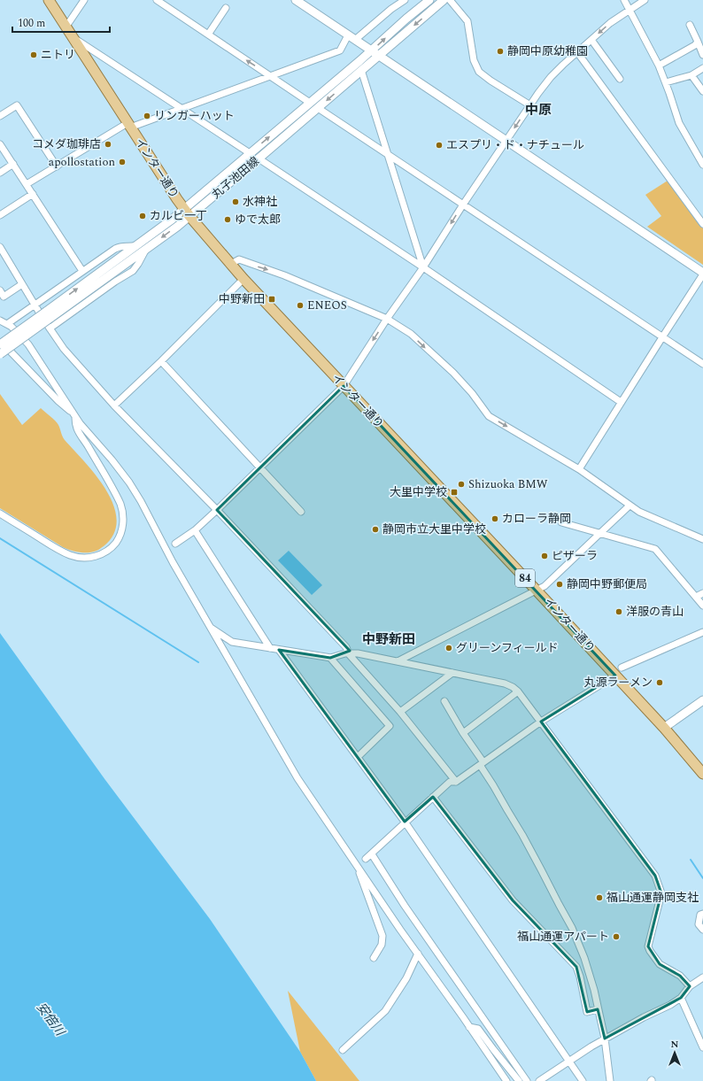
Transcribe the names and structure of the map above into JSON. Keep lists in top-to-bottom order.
{
  "streets": {
    "main road": ["インター通り", "84"],
    "street": ["丸子池田線"]
  },
  "crossings": [
    ["インター通り", "丸子池田線"]
  ],
  "districts": ["中原", "中野新田"],
  "water": ["安倍川"],
  "places": {
    "other": [
      "静岡中原幼稚園",
      "ニトリ",
      "リンガーハット",
      "コメダ珈琲店",
      "エスプリ・ド・ナチュール",
      "apollostation",
      "水神社",
      "カルビ一丁",
      "ゆで太郎",
      "ENEOS",
      "Shizuoka BMW",
      "カローラ静岡",
      "静岡市立大里中学校",
      "ピザーラ",
      "静岡中野郵便局",
      "洋服の青山",
      "グリーンフィールド",
      "丸源ラーメン",
      "福山通運静岡支社",
      "福山通運アパート"
    ],
    "transit": ["中野新田", "大里中学校"]
  },
  "scale_bar": "100 m",
  "north": "top"
}
